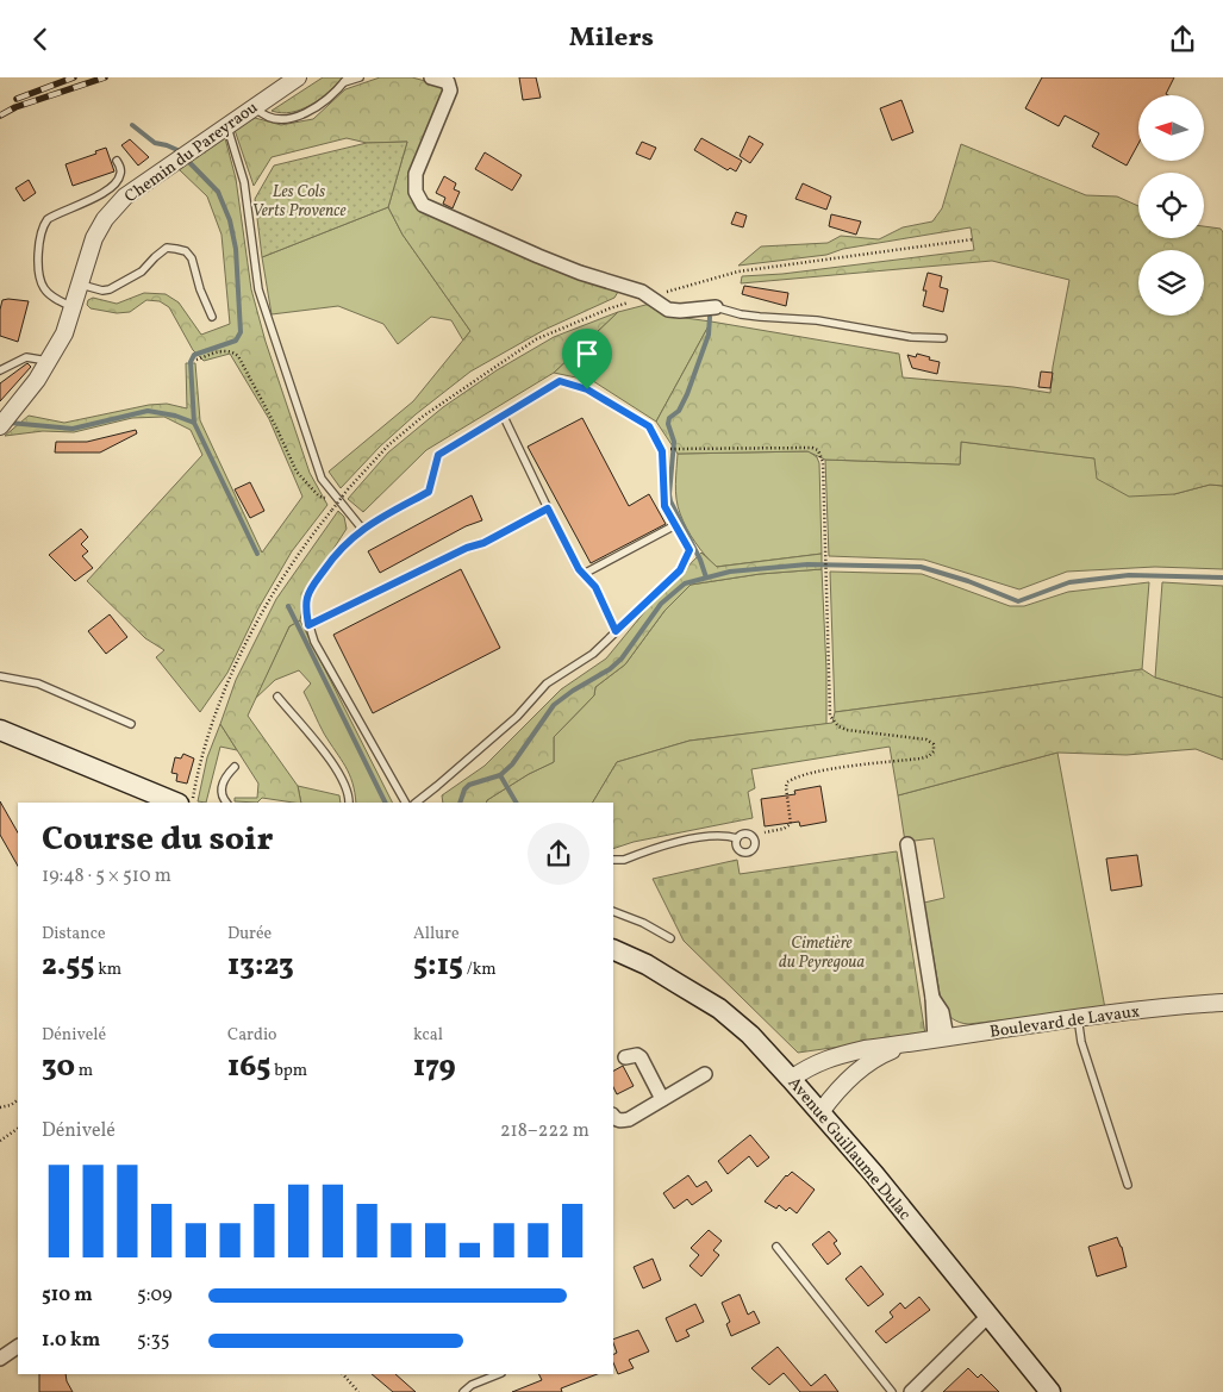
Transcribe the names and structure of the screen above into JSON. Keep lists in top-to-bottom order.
{
  "streets": {
    "main road": ["Avenue Guillaume Dulac"],
    "street": ["Chemin du Pareyraou", "Boulevard de Lavaux"]
  },
  "crossings": [
    ["Boulevard de Lavaux", "Avenue Guillaume Dulac"]
  ],
  "parks": ["Les Cols Verts Provence", "Cimetière du Peyregoua"],
  "north": "left",
  "page": {
    "header": "Milers",
    "heading": ["Course du soir", "19:48 · 5 × 510 m"],
    "stats": [
      ["Distance", "2.55 km"],
      ["Durée", "13:23"],
      ["Allure", "5:15 /km"],
      ["Dénivelé", "30 m"],
      ["Cardio", "165 bpm"],
      ["kcal", "179"]
    ],
    "chart": ["Dénivelé", "218–222 m"],
    "list": [
      {
        "name": "510 m",
        "note": "5:09"
      },
      {
        "name": "1.0 km",
        "note": "5:35"
      }
    ]
  }
}
